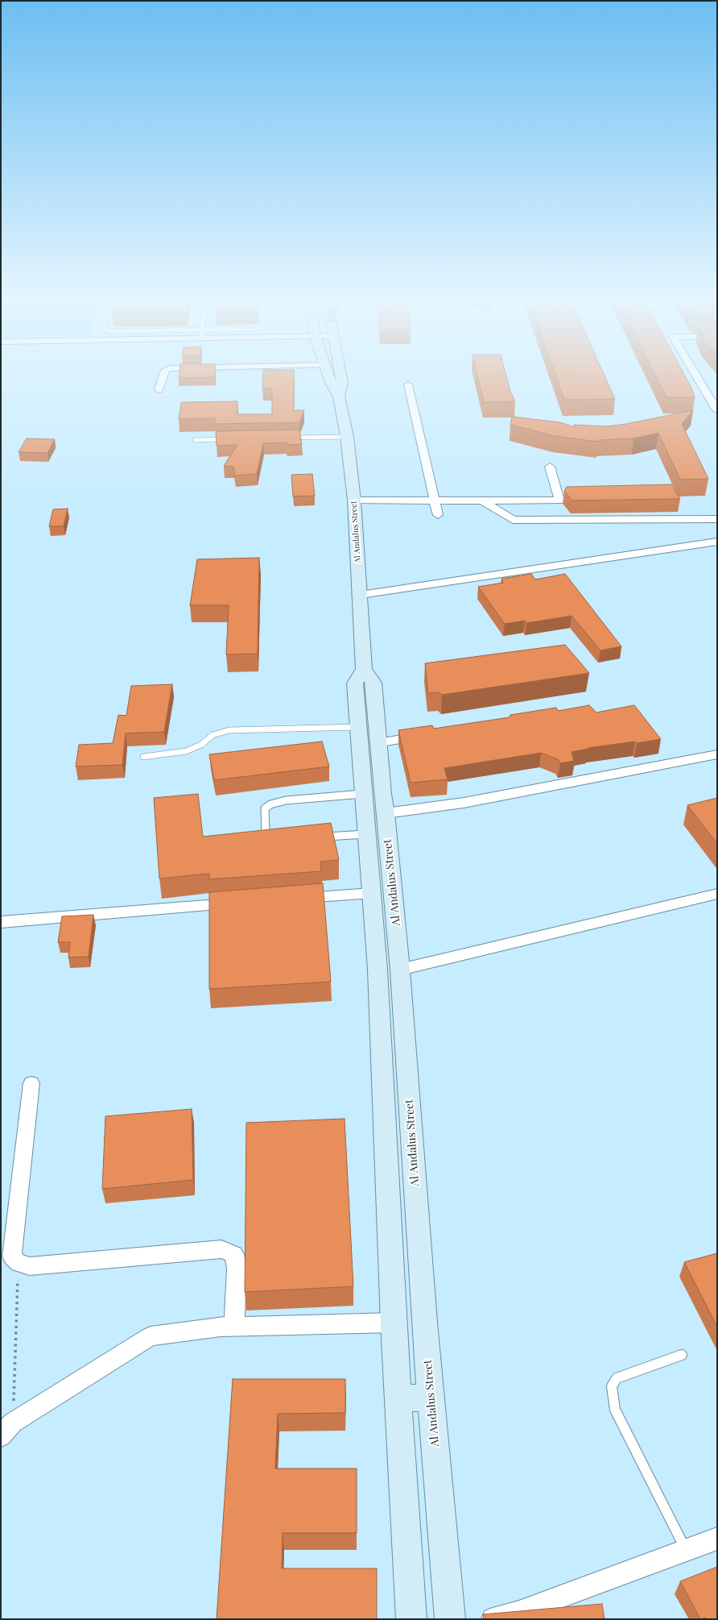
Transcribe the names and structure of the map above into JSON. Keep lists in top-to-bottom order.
{
  "streets": {
    "main road": ["Al Andalus Street"]
  }
}
